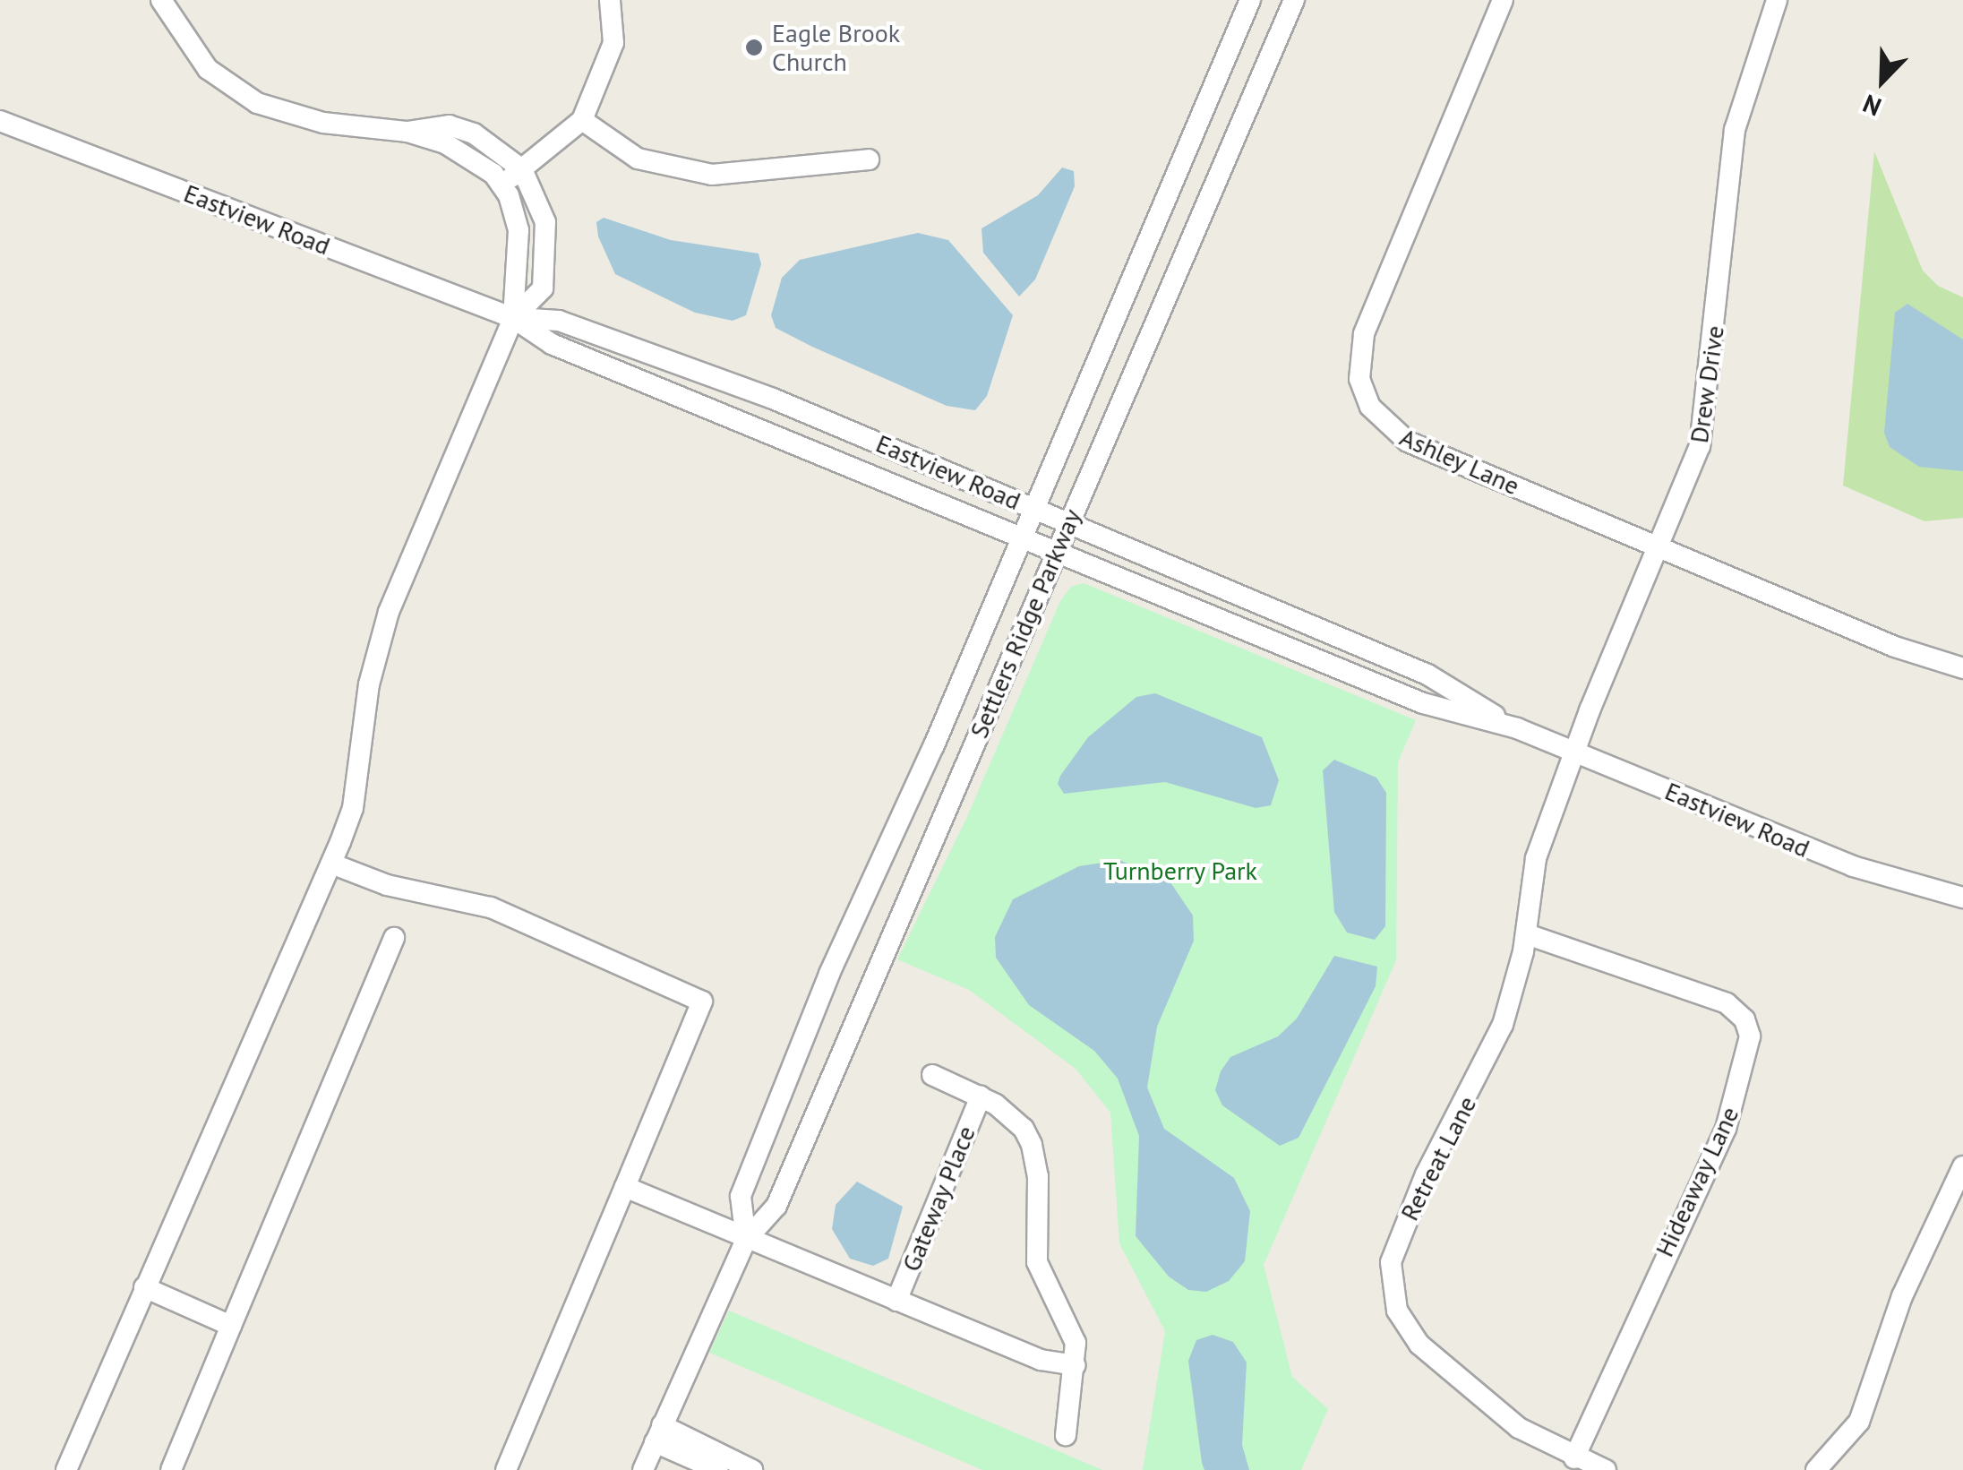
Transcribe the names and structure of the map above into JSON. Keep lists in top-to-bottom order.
{
  "streets": {
    "street": [
      "Eastview Road",
      "Drew Drive",
      "Ashley Lane",
      "Settlers Ridge Parkway",
      "Retreat Lane",
      "Hideaway Lane",
      "Gateway Place"
    ]
  },
  "crossings": [
    ["Eastview Road", "Drew Drive"],
    ["Eastview Road", "Settlers Ridge Parkway"],
    ["Eastview Road", "Retreat Lane"],
    ["Drew Drive", "Ashley Lane"],
    ["Drew Drive", "Retreat Lane"],
    ["Settlers Ridge Parkway", "Gateway Place"],
    ["Retreat Lane", "Hideaway Lane"]
  ],
  "parks": ["Turnberry Park"],
  "places": ["Eagle Brook Church"],
  "north": "bottom left"
}
